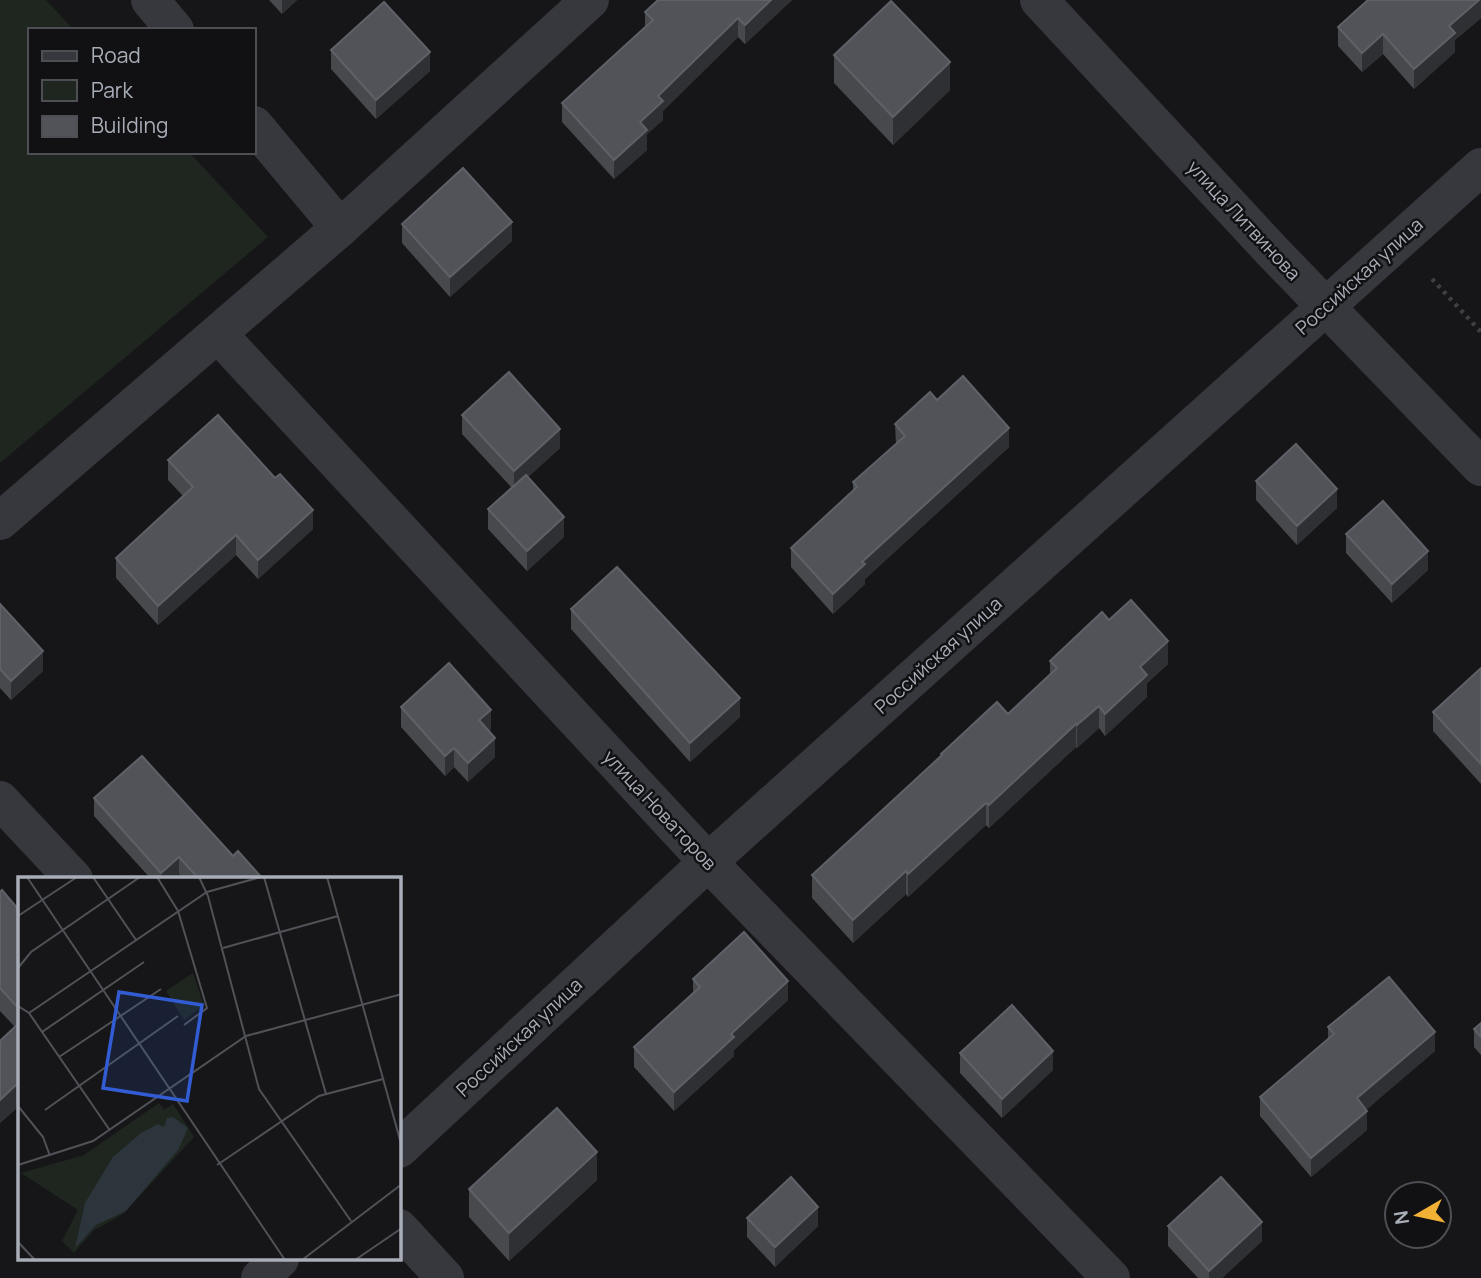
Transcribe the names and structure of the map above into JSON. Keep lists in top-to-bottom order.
{
  "streets": {
    "street": ["улица Литвинова", "Российская улица", "улица Новаторов"]
  },
  "crossings": [
    ["улица Литвинова", "Российская улица"],
    ["Российская улица", "улица Новаторов"]
  ],
  "legend": ["Road", "Park", "Building"],
  "north": "left"
}
